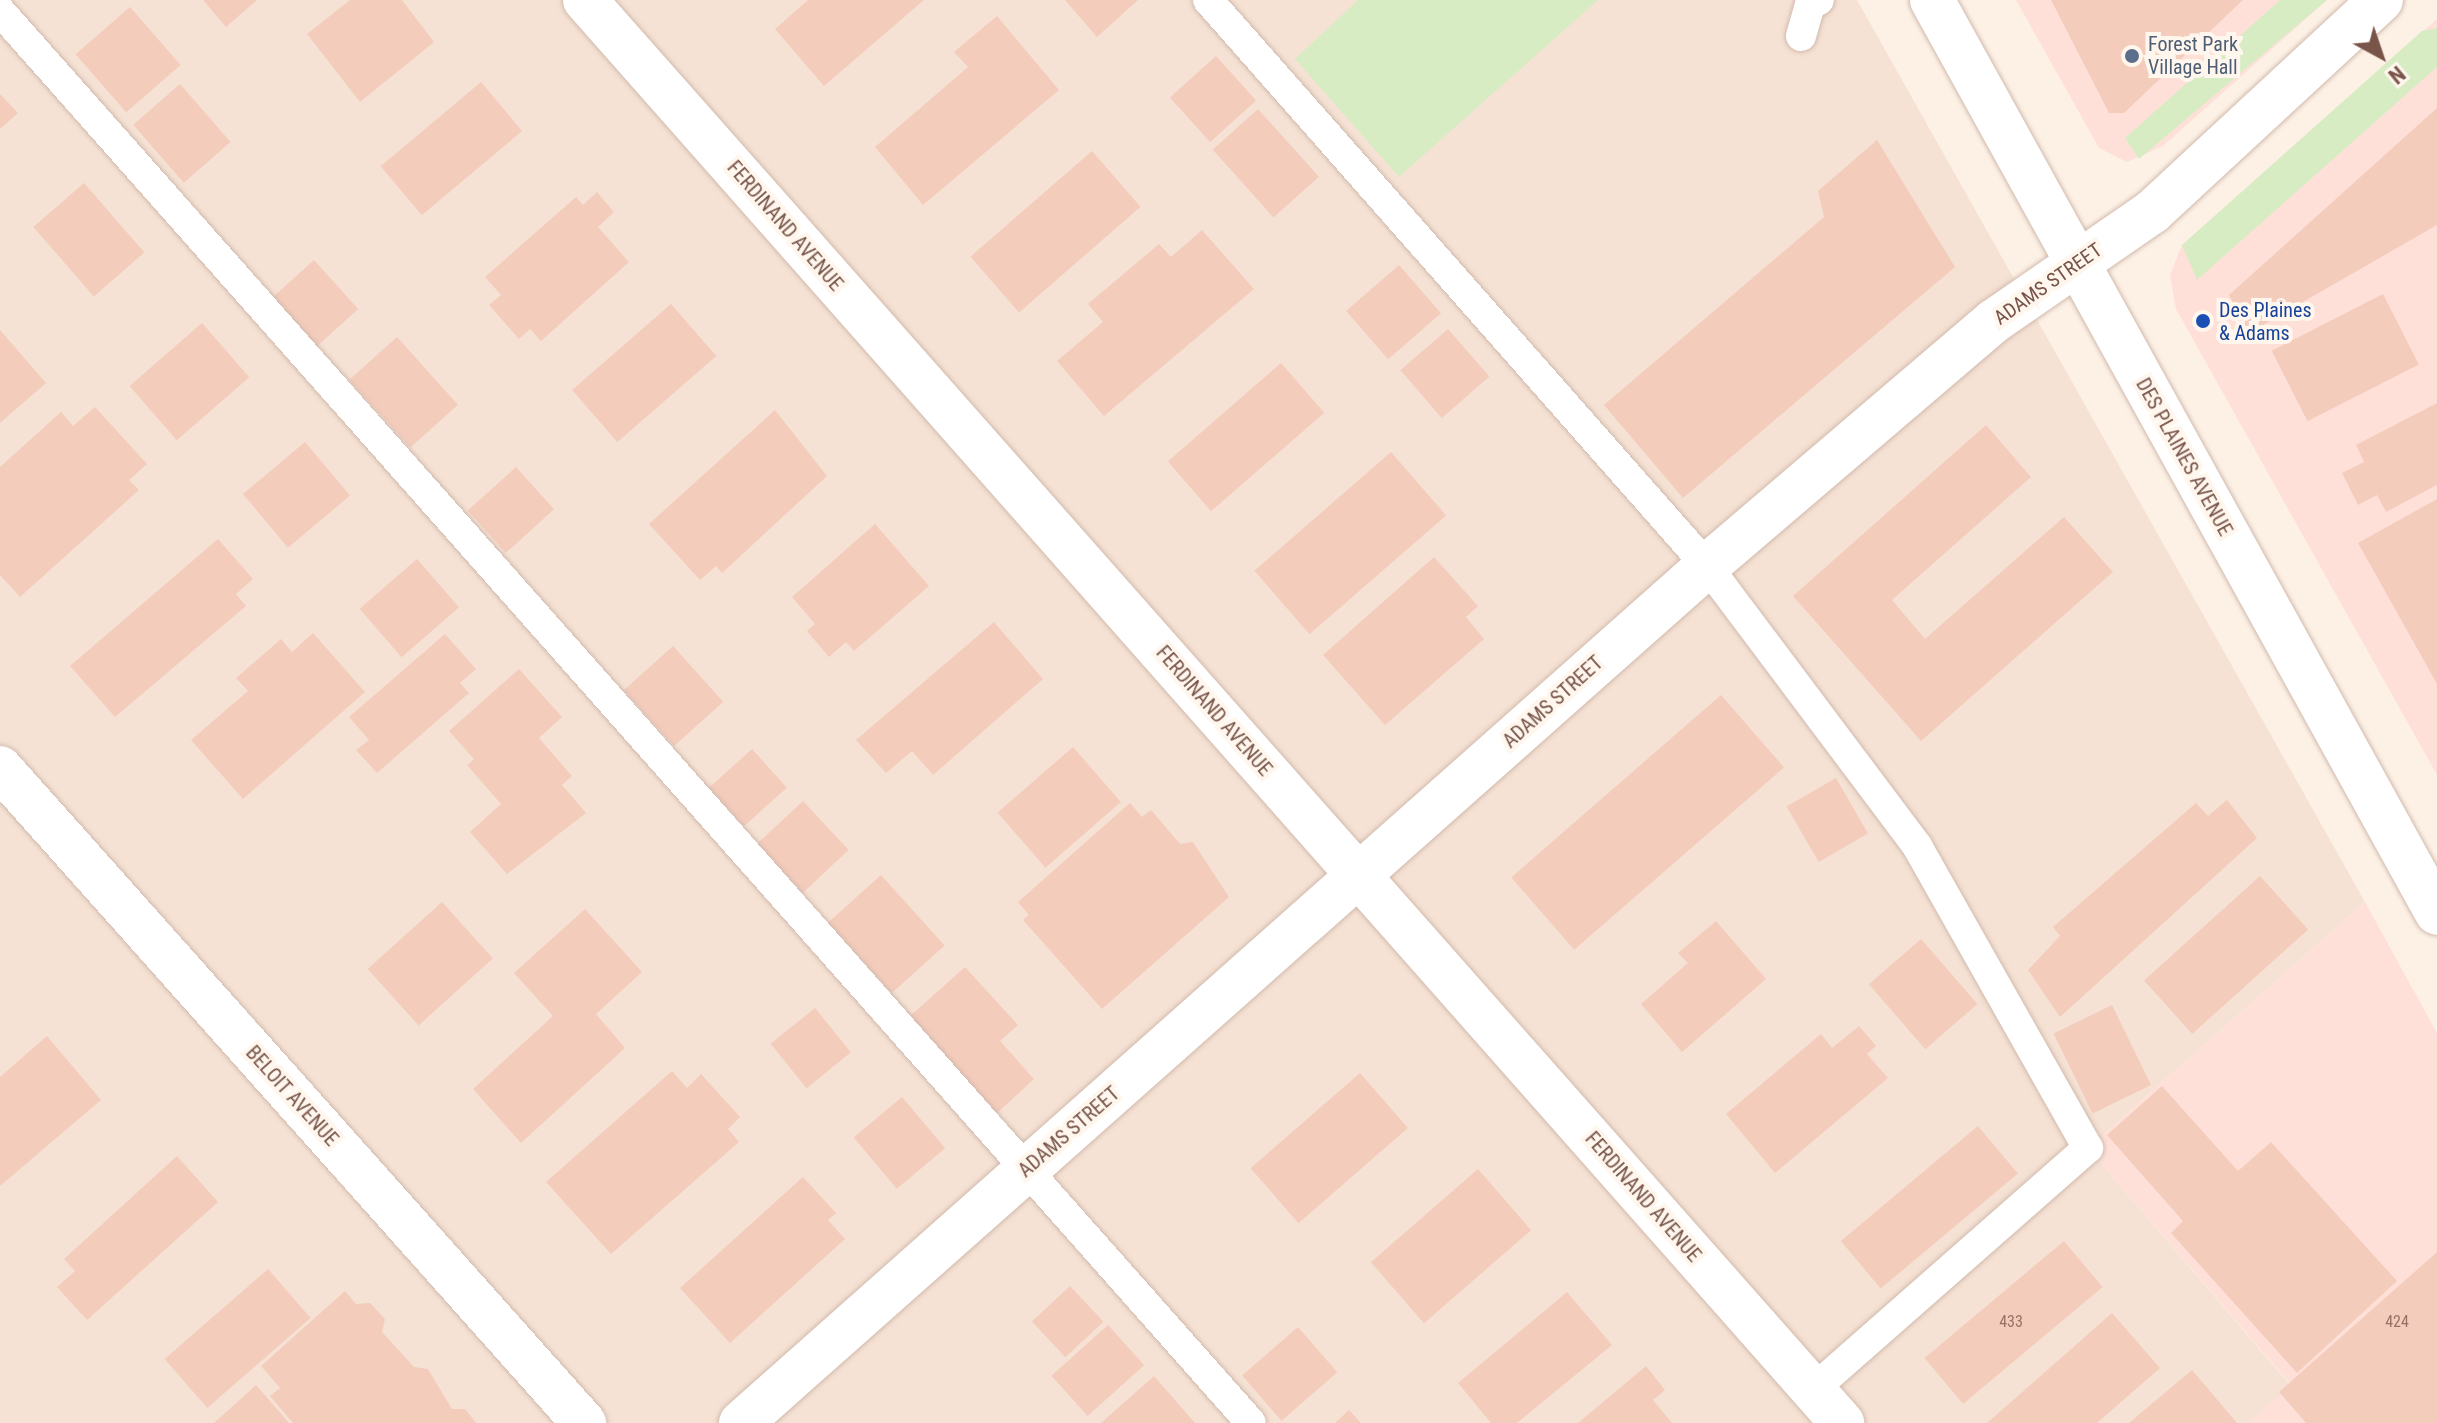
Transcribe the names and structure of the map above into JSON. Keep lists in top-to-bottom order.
{
  "streets": {
    "street": [
      "FERDINAND AVENUE",
      "ADAMS STREET",
      "DES PLAINES AVENUE",
      "BELOIT AVENUE"
    ]
  },
  "crossings": [
    ["FERDINAND AVENUE", "ADAMS STREET"],
    ["ADAMS STREET", "DES PLAINES AVENUE"]
  ],
  "places": ["Forest Park Village Hall", "Des Plaines & Adams"],
  "house_numbers": ["433", "424"],
  "north": "bottom right"
}
